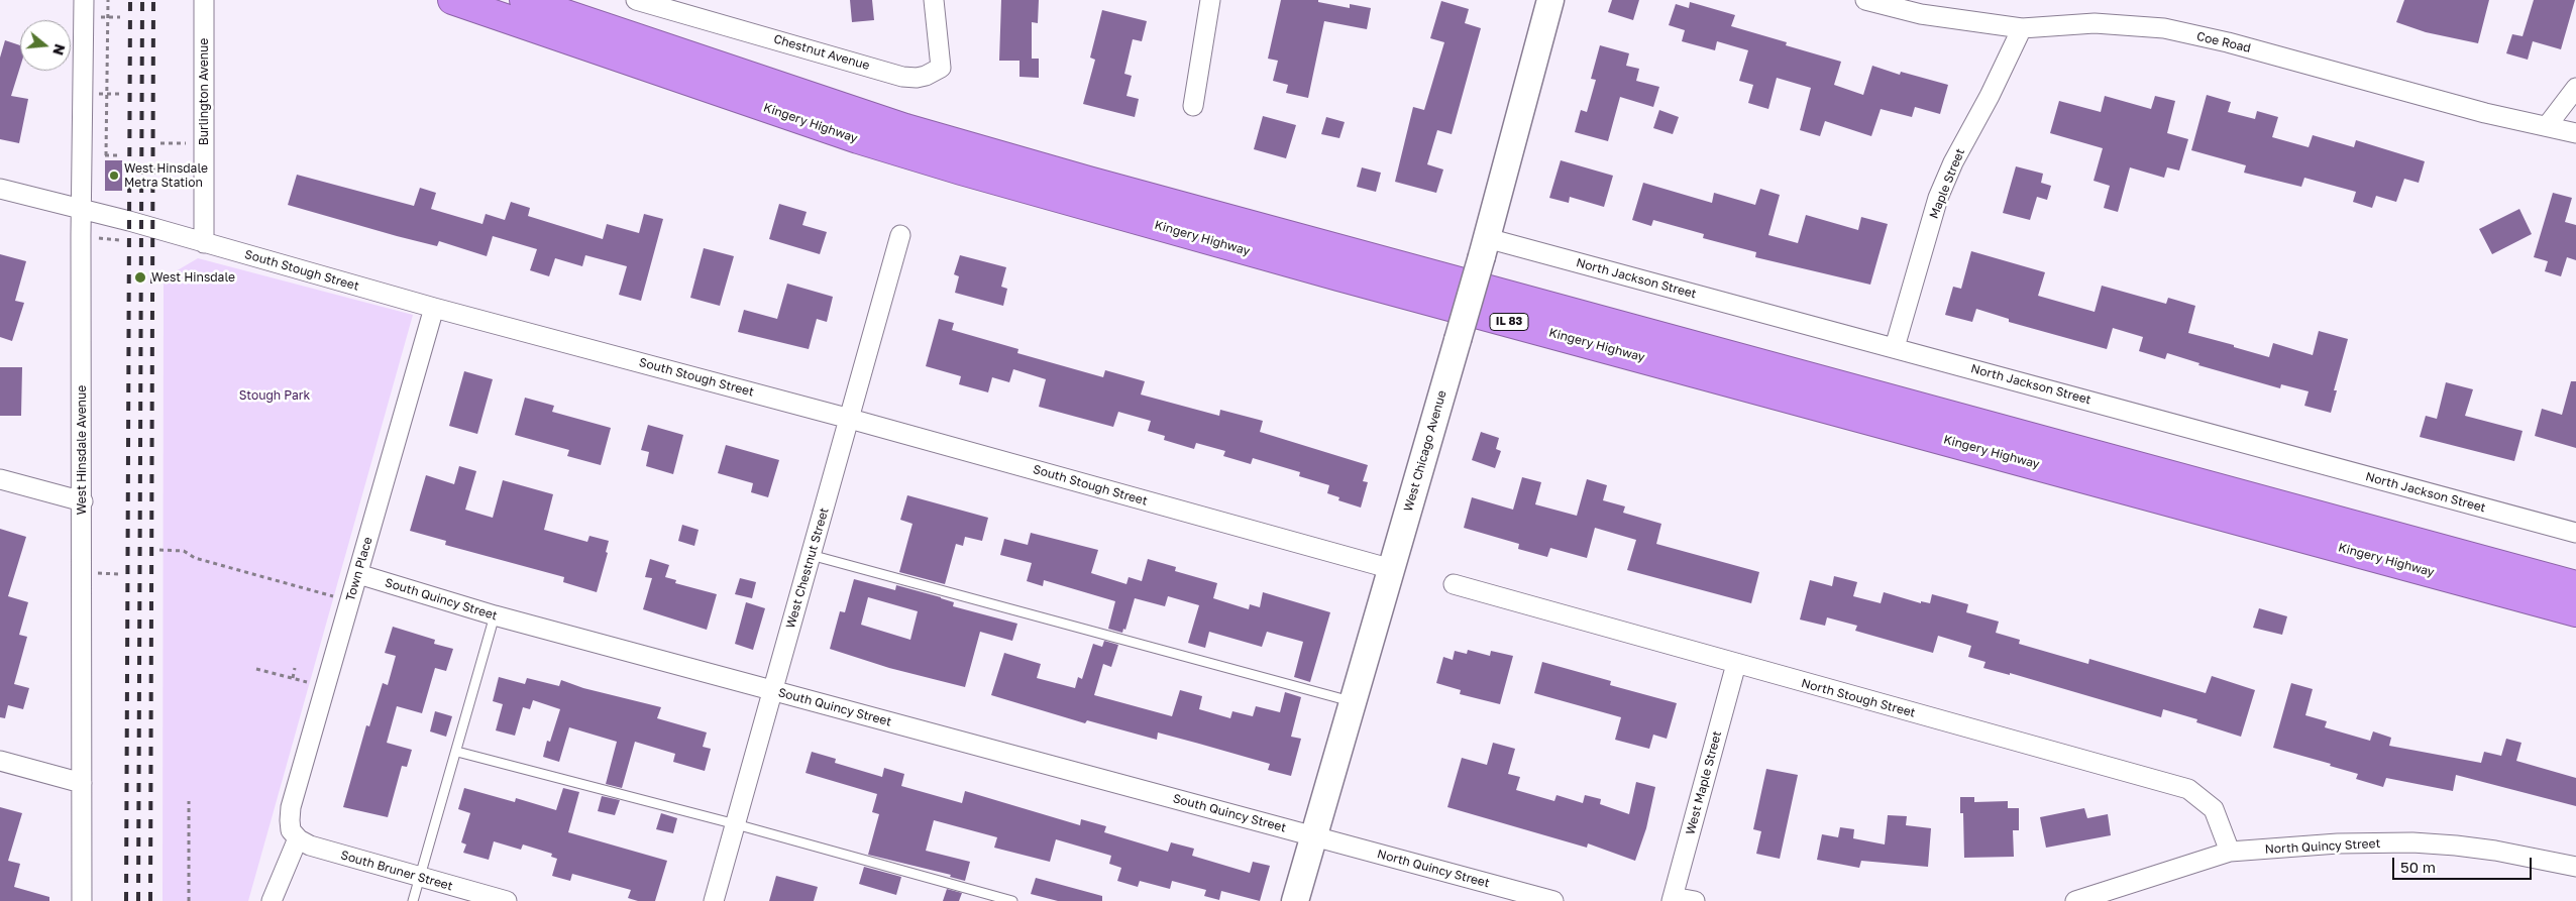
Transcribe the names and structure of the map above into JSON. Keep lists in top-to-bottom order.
{
  "streets": {
    "highway": ["Kingery Highway", "IL 83"],
    "main road": ["West Chicago Avenue"],
    "street": [
      "Coe Road",
      "Chestnut Avenue",
      "Burlington Avenue",
      "Maple Street",
      "South Stough Street",
      "North Jackson Street",
      "West Hinsdale Avenue",
      "West Chestnut Street",
      "Town Place",
      "South Quincy Street",
      "North Stough Street",
      "West Maple Street",
      "North Quincy Street",
      "South Bruner Street"
    ]
  },
  "crossings": [
    ["Coe Road", "Maple Street"],
    ["Burlington Avenue", "South Stough Street"],
    ["Maple Street", "North Jackson Street"],
    ["South Stough Street", "West Hinsdale Avenue"],
    ["South Stough Street", "West Chicago Avenue"],
    ["South Stough Street", "West Chestnut Street"],
    ["South Stough Street", "Town Place"],
    ["North Jackson Street", "West Chicago Avenue"],
    ["West Chicago Avenue", "South Quincy Street"],
    ["West Chicago Avenue", "North Quincy Street"],
    ["West Chestnut Street", "South Quincy Street"],
    ["Town Place", "South Quincy Street"],
    ["Town Place", "South Bruner Street"],
    ["South Quincy Street", "North Quincy Street"],
    ["North Stough Street", "West Maple Street"],
    ["North Stough Street", "North Quincy Street"]
  ],
  "parks": ["Stough Park"],
  "places": ["West Hinsdale Metra Station", "West Hinsdale"],
  "scale_bar": "50 m",
  "north": "right"
}
